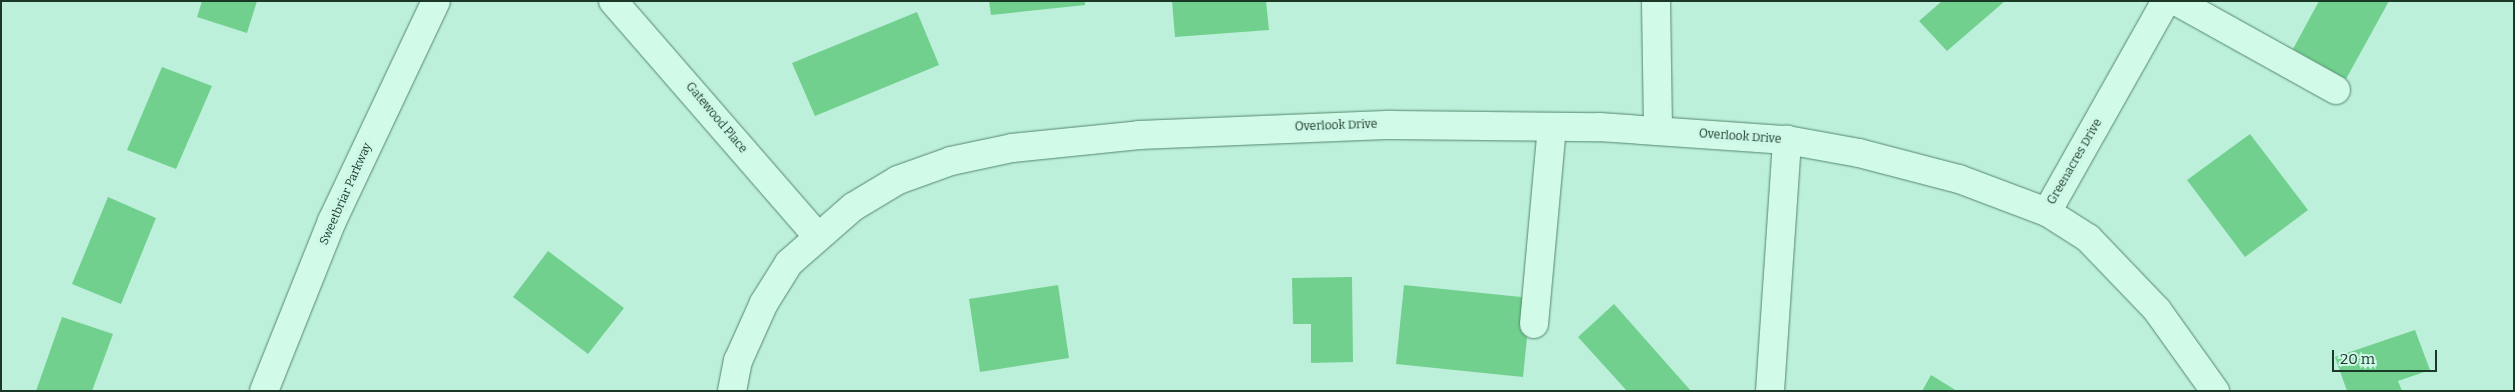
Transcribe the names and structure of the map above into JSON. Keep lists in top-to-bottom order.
{
  "streets": {
    "street": [
      "Gatewood Place",
      "Overlook Drive",
      "Greenacres Drive",
      "Sweetbriar Parkway"
    ]
  },
  "crossings": [
    ["Gatewood Place", "Overlook Drive"],
    ["Overlook Drive", "Greenacres Drive"]
  ],
  "scale_bar": "20 m"
}
